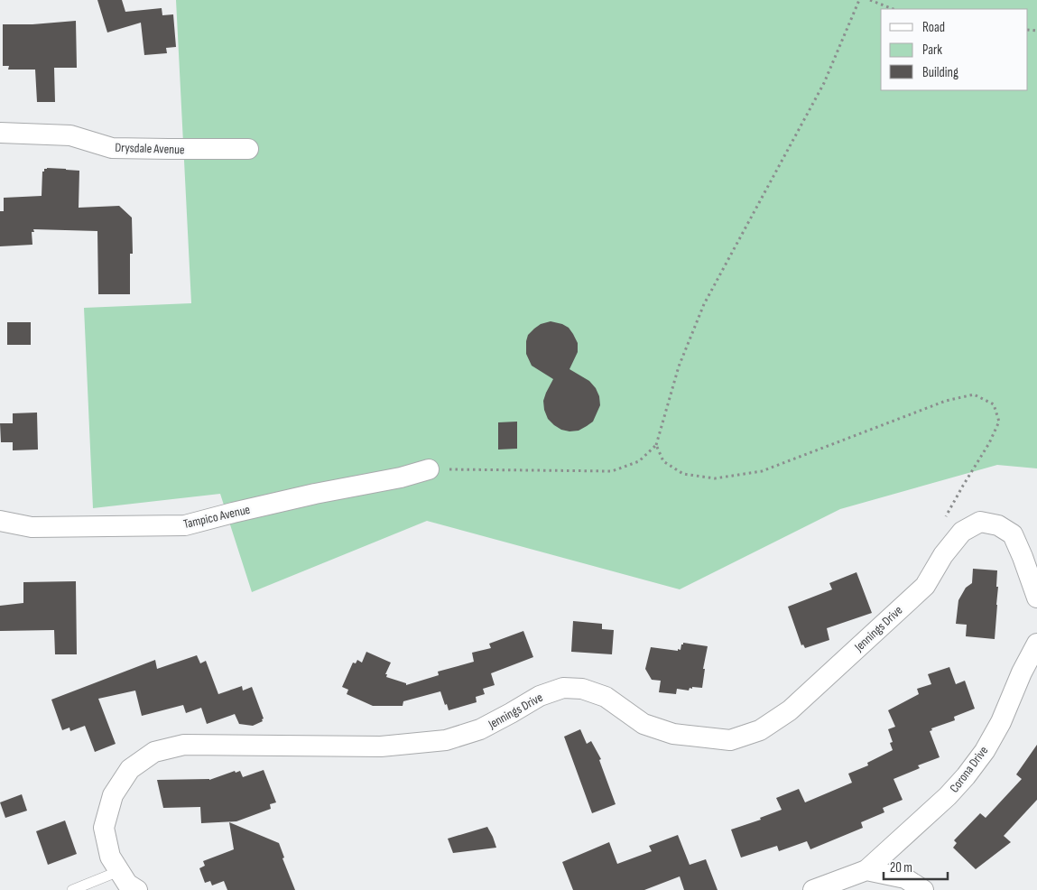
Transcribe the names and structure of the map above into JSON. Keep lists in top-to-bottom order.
{
  "streets": {
    "street": [
      "Drysdale Avenue",
      "Tampico Avenue",
      "Jennings Drive",
      "Corona Drive"
    ]
  },
  "legend": ["Road", "Park", "Building"],
  "scale_bar": "20 m"
}
